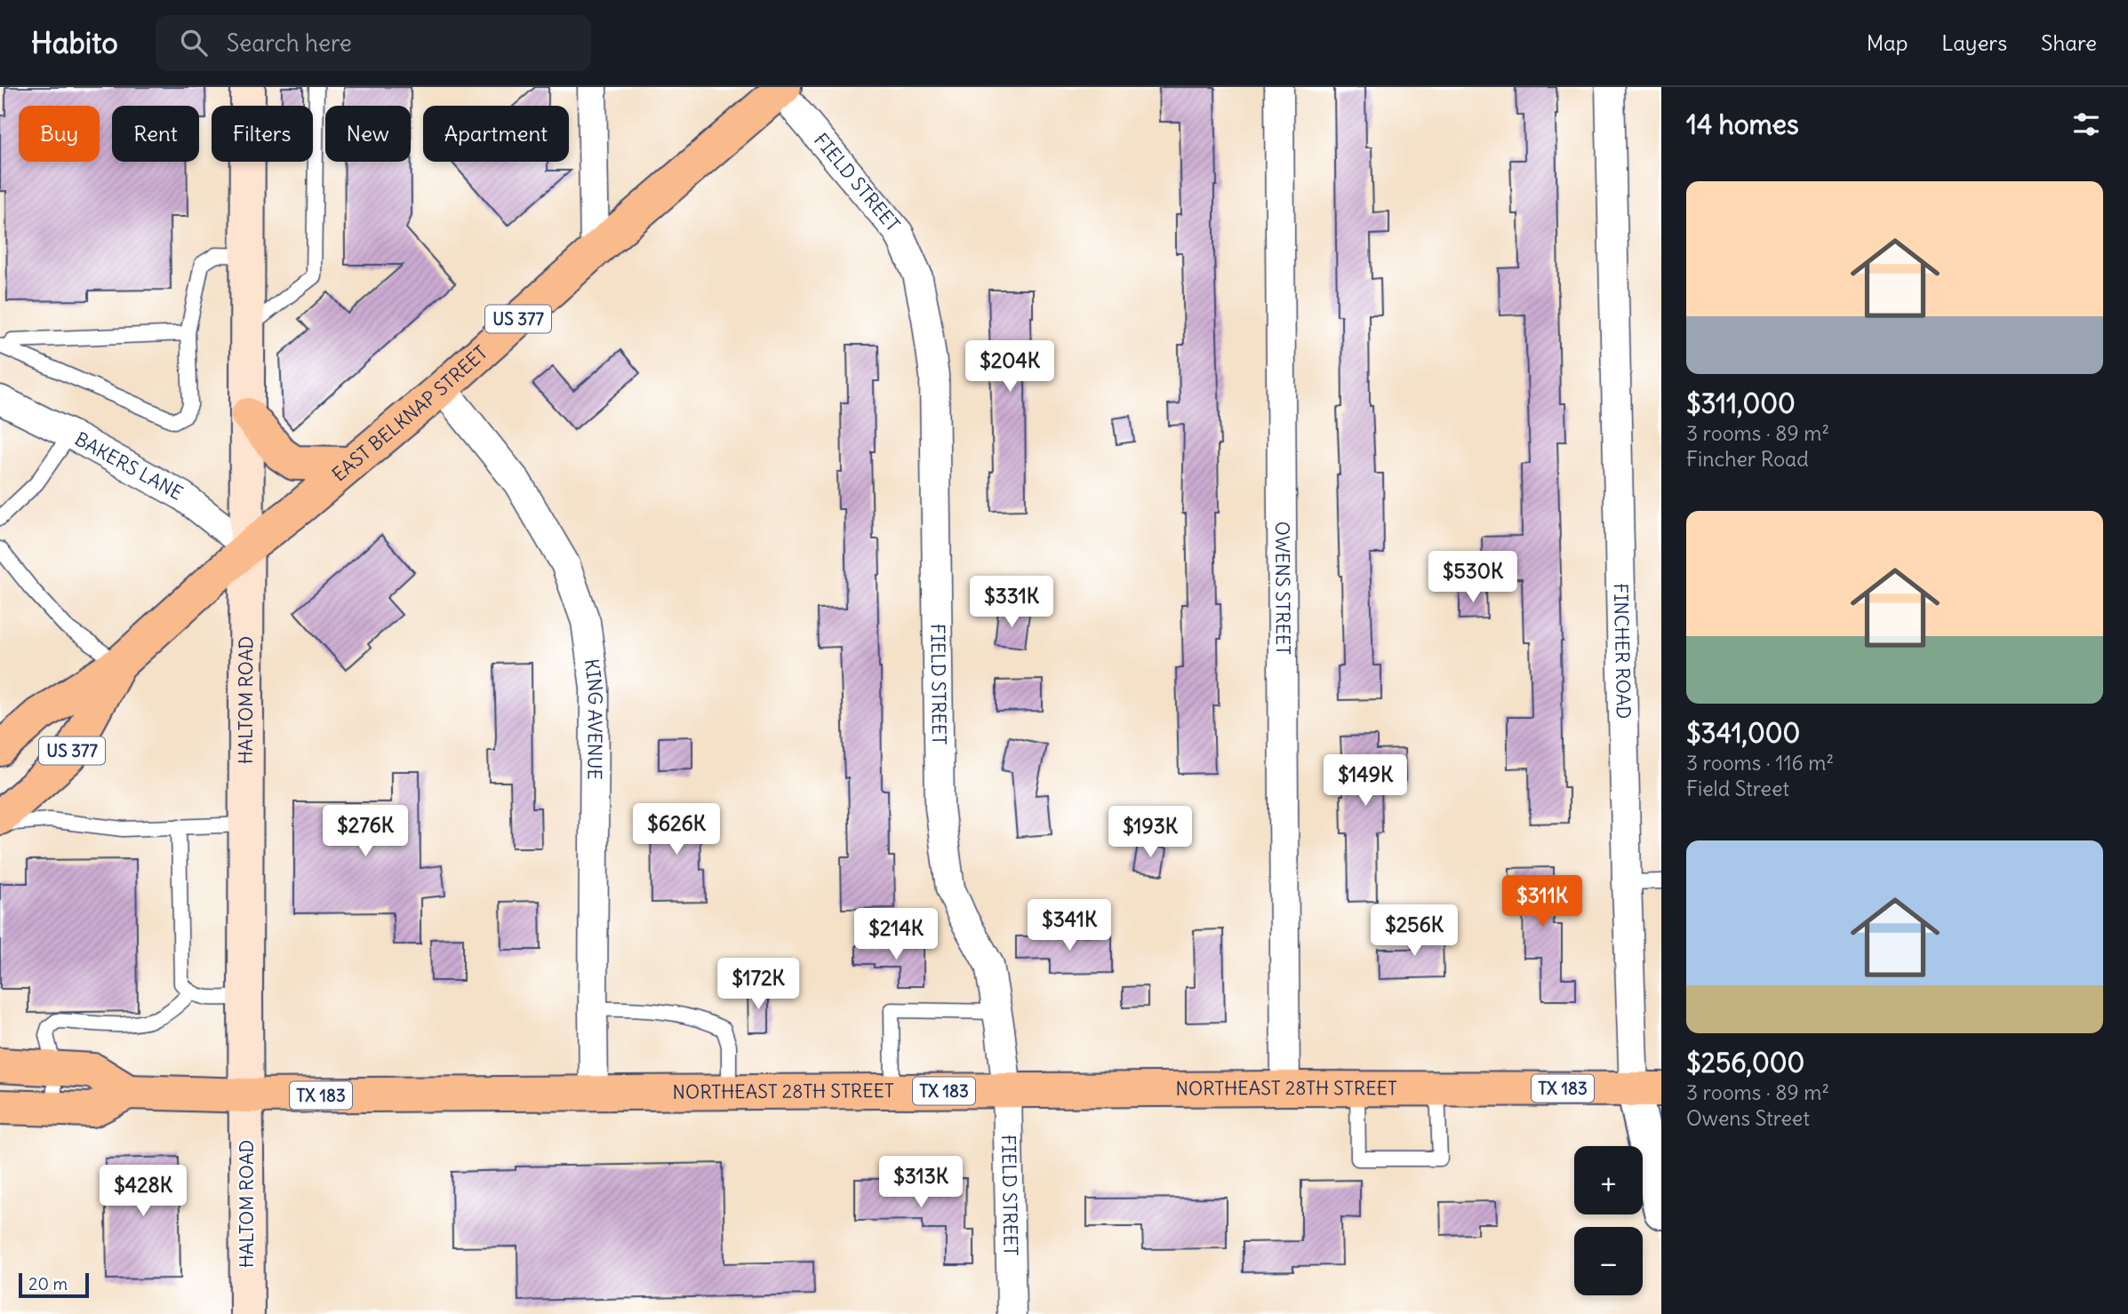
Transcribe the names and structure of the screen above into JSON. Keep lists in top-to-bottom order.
{
  "streets": {
    "main road": [
      "US 377",
      "EAST BELKNAP STREET",
      "HALTOM ROAD",
      "TX 183",
      "NORTHEAST 28TH STREET"
    ],
    "street": [
      "FIELD STREET",
      "BAKERS LANE",
      "OWENS STREET",
      "FINCHER ROAD",
      "KING AVENUE"
    ]
  },
  "crossings": [
    ["FIELD STREET", "EAST BELKNAP STREET"],
    ["FIELD STREET", "NORTHEAST 28TH STREET"],
    ["US 377", "EAST BELKNAP STREET"],
    ["EAST BELKNAP STREET", "BAKERS LANE"],
    ["EAST BELKNAP STREET", "HALTOM ROAD"],
    ["EAST BELKNAP STREET", "KING AVENUE"],
    ["BAKERS LANE", "HALTOM ROAD"],
    ["OWENS STREET", "NORTHEAST 28TH STREET"],
    ["FINCHER ROAD", "NORTHEAST 28TH STREET"],
    ["HALTOM ROAD", "NORTHEAST 28TH STREET"],
    ["KING AVENUE", "NORTHEAST 28TH STREET"]
  ],
  "scale_bar": "20 m",
  "page": {
    "header": "Habito",
    "search": "Search here",
    "nav": ["Map", "Layers", "Share"],
    "heading": "14 homes",
    "chip": [
      "Buy",
      "Rent",
      "Filters",
      "New",
      "Apartment"
    ],
    "list": [
      {
        "name": "$311,000",
        "note": "3 rooms · 89 m² · Fincher Road"
      },
      {
        "name": "$341,000",
        "note": "3 rooms · 116 m² · Field Street"
      },
      {
        "name": "$256,000",
        "note": "3 rooms · 89 m² · Owens Street"
      }
    ],
    "price": [
      "$204K",
      "$530K",
      "$331K",
      "$149K",
      "$626K",
      "$276K",
      "$193K",
      "$311K",
      "$341K",
      "$256K",
      "$214K",
      "$172K",
      "$313K",
      "$428K"
    ],
    "map_buttons": ["+", "−"],
    "scale": "20 m"
  }
}
